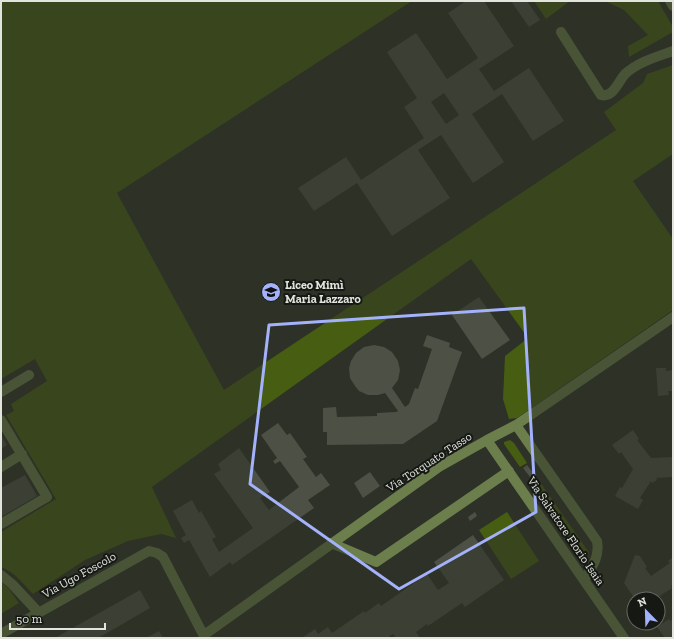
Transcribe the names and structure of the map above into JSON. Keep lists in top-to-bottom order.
{
  "streets": {
    "street": ["Via Torquato Tasso", "Via Salvatore Florio Isaia", "Via Ugo Foscolo"]
  },
  "crossings": [
    ["Via Torquato Tasso", "Via Salvatore Florio Isaia"],
    ["Via Torquato Tasso", "Via Ugo Foscolo"]
  ],
  "places": {
    "school or university": ["Liceo Mimì Maria Lazzaro"]
  },
  "scale_bar": "50 m",
  "north": "top left"
}
